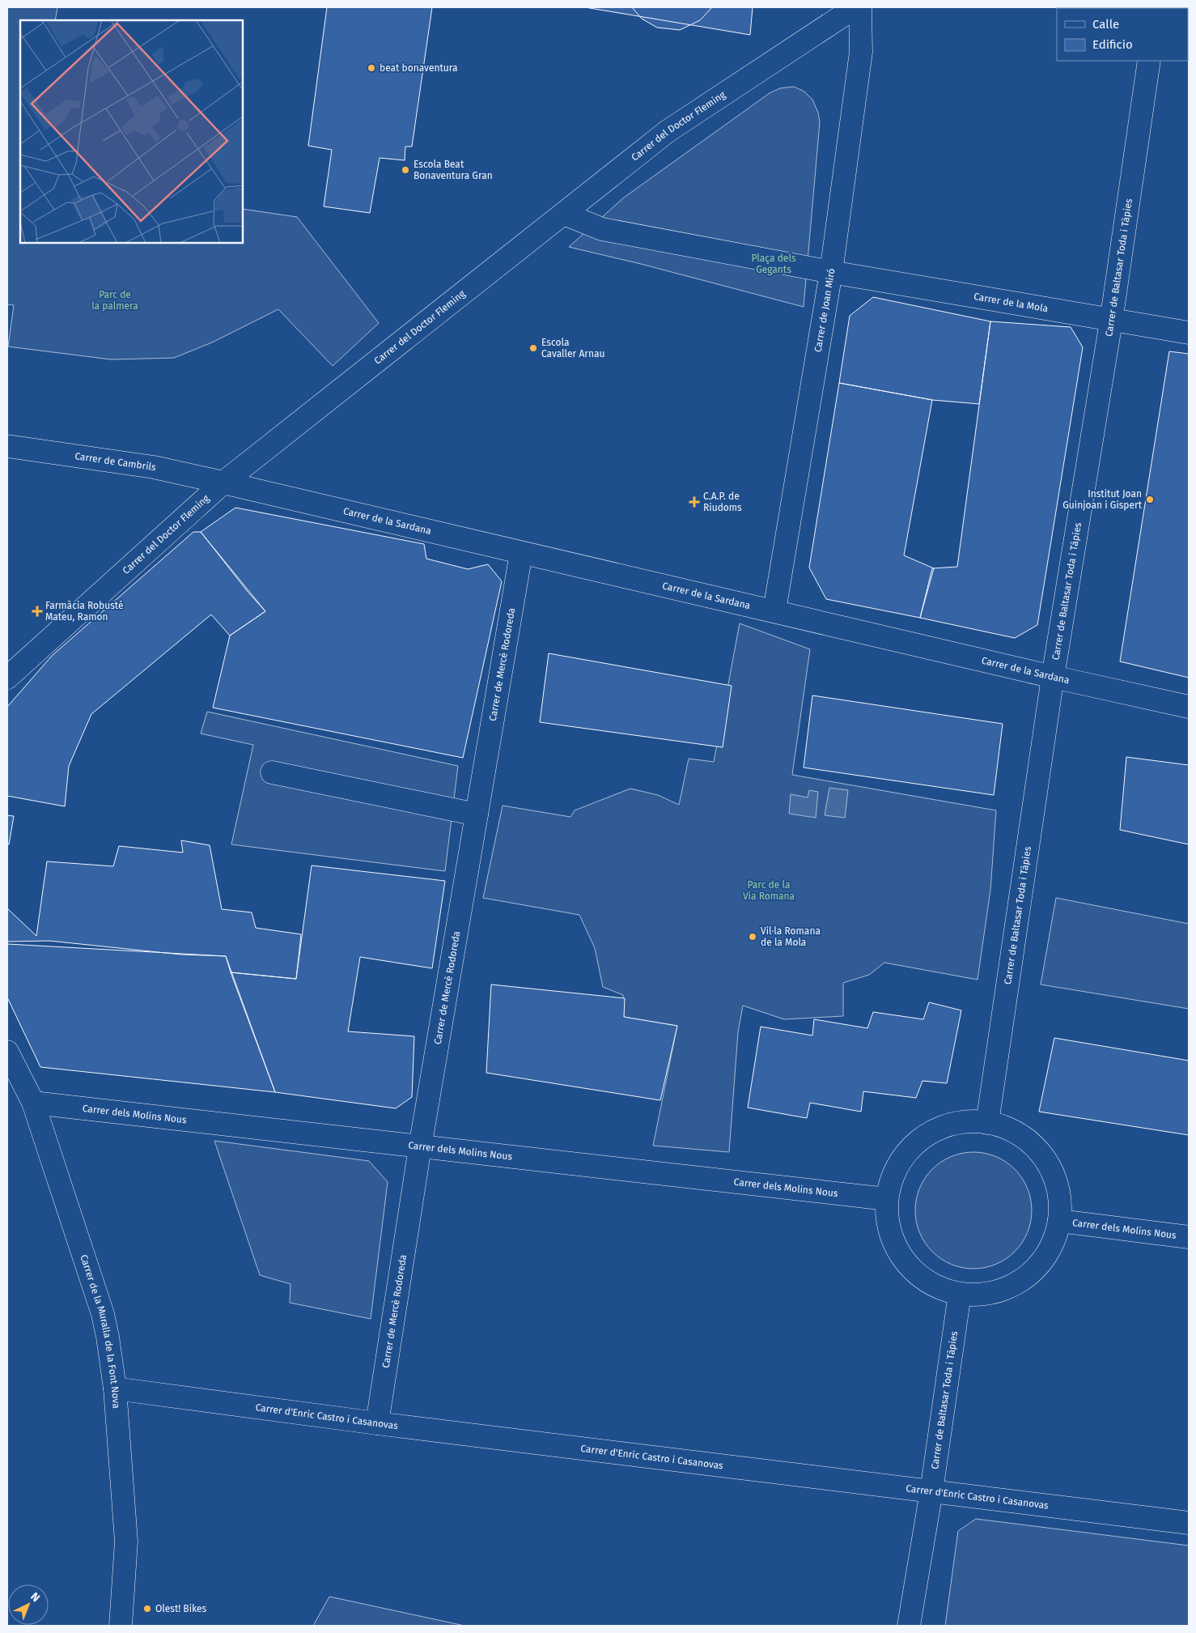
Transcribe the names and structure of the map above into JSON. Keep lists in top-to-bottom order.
{
  "streets": {
    "street": [
      "Carrer del Doctor Fleming",
      "Carrer de Baltasar Toda i Tàpies",
      "Carrer de la Mola",
      "Carrer de Joan Miró",
      "Carrer de Cambrils",
      "Carrer de la Sardana",
      "Carrer de Mercè Rodoreda",
      "Carrer dels Molins Nous",
      "Carrer de la Muralla de la Font Nova",
      "Carrer d'Enric Castro i Casanovas"
    ]
  },
  "crossings": [
    ["Carrer del Doctor Fleming", "Carrer de la Mola"],
    ["Carrer del Doctor Fleming", "Carrer de Cambrils"],
    ["Carrer del Doctor Fleming", "Carrer de la Sardana"],
    ["Carrer de Baltasar Toda i Tàpies", "Carrer de la Mola"],
    ["Carrer de Baltasar Toda i Tàpies", "Carrer de la Sardana"],
    ["Carrer de Baltasar Toda i Tàpies", "Carrer d'Enric Castro i Casanovas"],
    ["Carrer de la Mola", "Carrer de Joan Miró"],
    ["Carrer de Joan Miró", "Carrer de la Sardana"],
    ["Carrer de Cambrils", "Carrer de la Sardana"],
    ["Carrer de la Sardana", "Carrer de Mercè Rodoreda"],
    ["Carrer de Mercè Rodoreda", "Carrer dels Molins Nous"],
    ["Carrer de Mercè Rodoreda", "Carrer d'Enric Castro i Casanovas"],
    ["Carrer dels Molins Nous", "Carrer de la Muralla de la Font Nova"],
    ["Carrer de la Muralla de la Font Nova", "Carrer d'Enric Castro i Casanovas"]
  ],
  "parks": ["Plaça dels Gegants", "Parc de la palmera", "Parc de la Via Romana"],
  "places": {
    "other": [
      "beat bonaventura",
      "Escola Beat Bonaventura Gran",
      "Escola Cavaller Arnau",
      "Institut Joan Guinjoan i Gispert",
      "Vil·la Romana de la Mola",
      "Olest! Bikes"
    ],
    "health": ["C.A.P. de Riudoms", "Farmàcia Robusté Mateu, Ramon"]
  },
  "legend": ["Calle", "Edificio"],
  "north": "top right"
}
